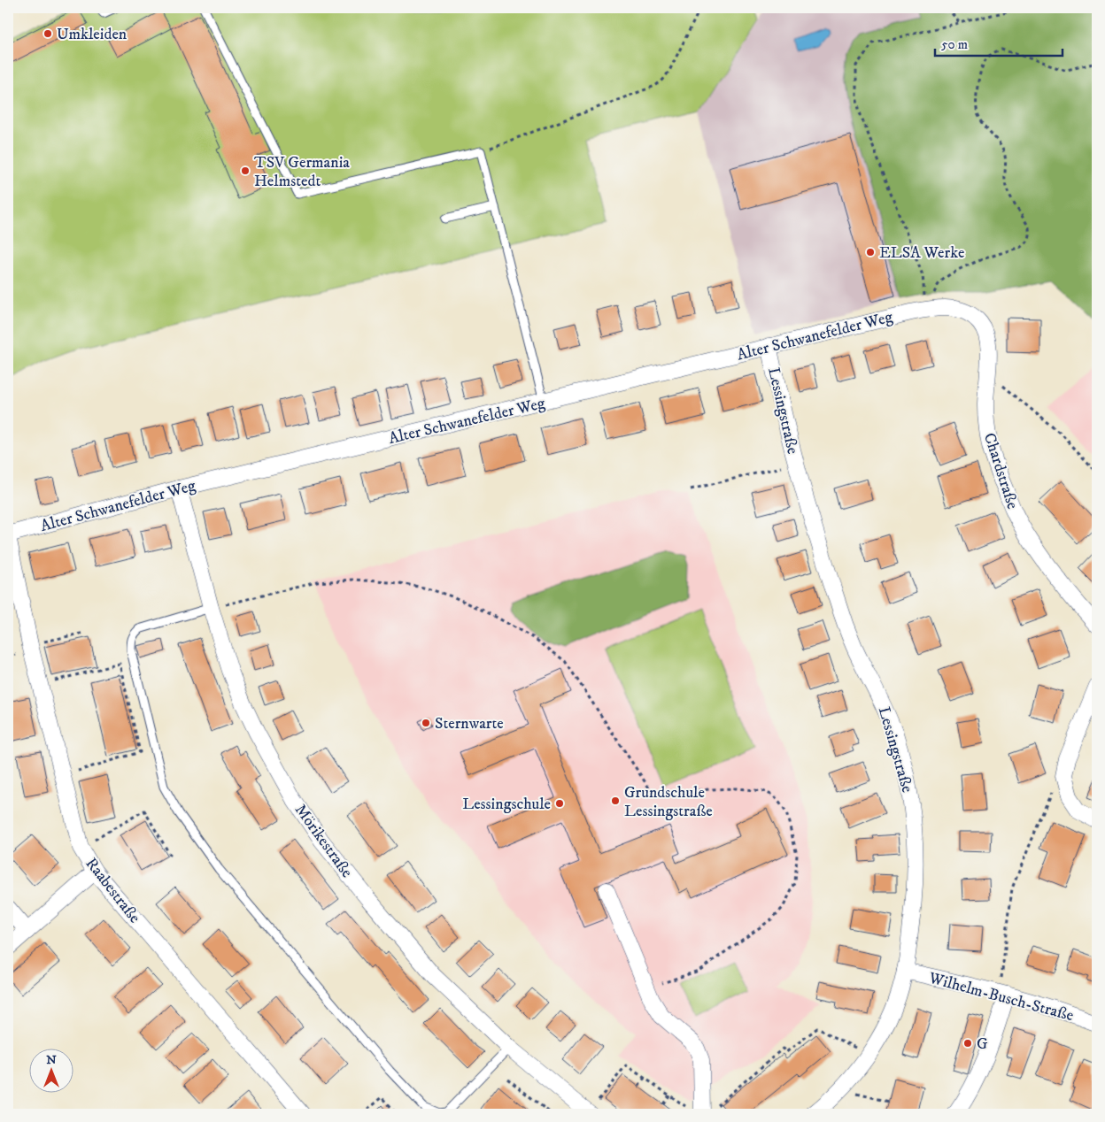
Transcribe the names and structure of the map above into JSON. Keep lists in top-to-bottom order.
{
  "streets": {
    "street": [
      "Alter Schwanefelder Weg",
      "Lessingstraße",
      "Chardstraße",
      "Mörikestraße",
      "Raabestraße",
      "Wilhelm-Busch-Straße"
    ]
  },
  "crossings": [
    ["Alter Schwanefelder Weg", "Lessingstraße"],
    ["Alter Schwanefelder Weg", "Chardstraße"],
    ["Alter Schwanefelder Weg", "Mörikestraße"],
    ["Alter Schwanefelder Weg", "Raabestraße"],
    ["Lessingstraße", "Wilhelm-Busch-Straße"]
  ],
  "places": [
    "Umkleiden",
    "TSV Germania Helmstedt",
    "ELSA Werke",
    "Sternwarte",
    "Grundschule Lessingstraße",
    "Lessingschule",
    "G"
  ],
  "scale_bar": "50 m",
  "north": "top"
}
